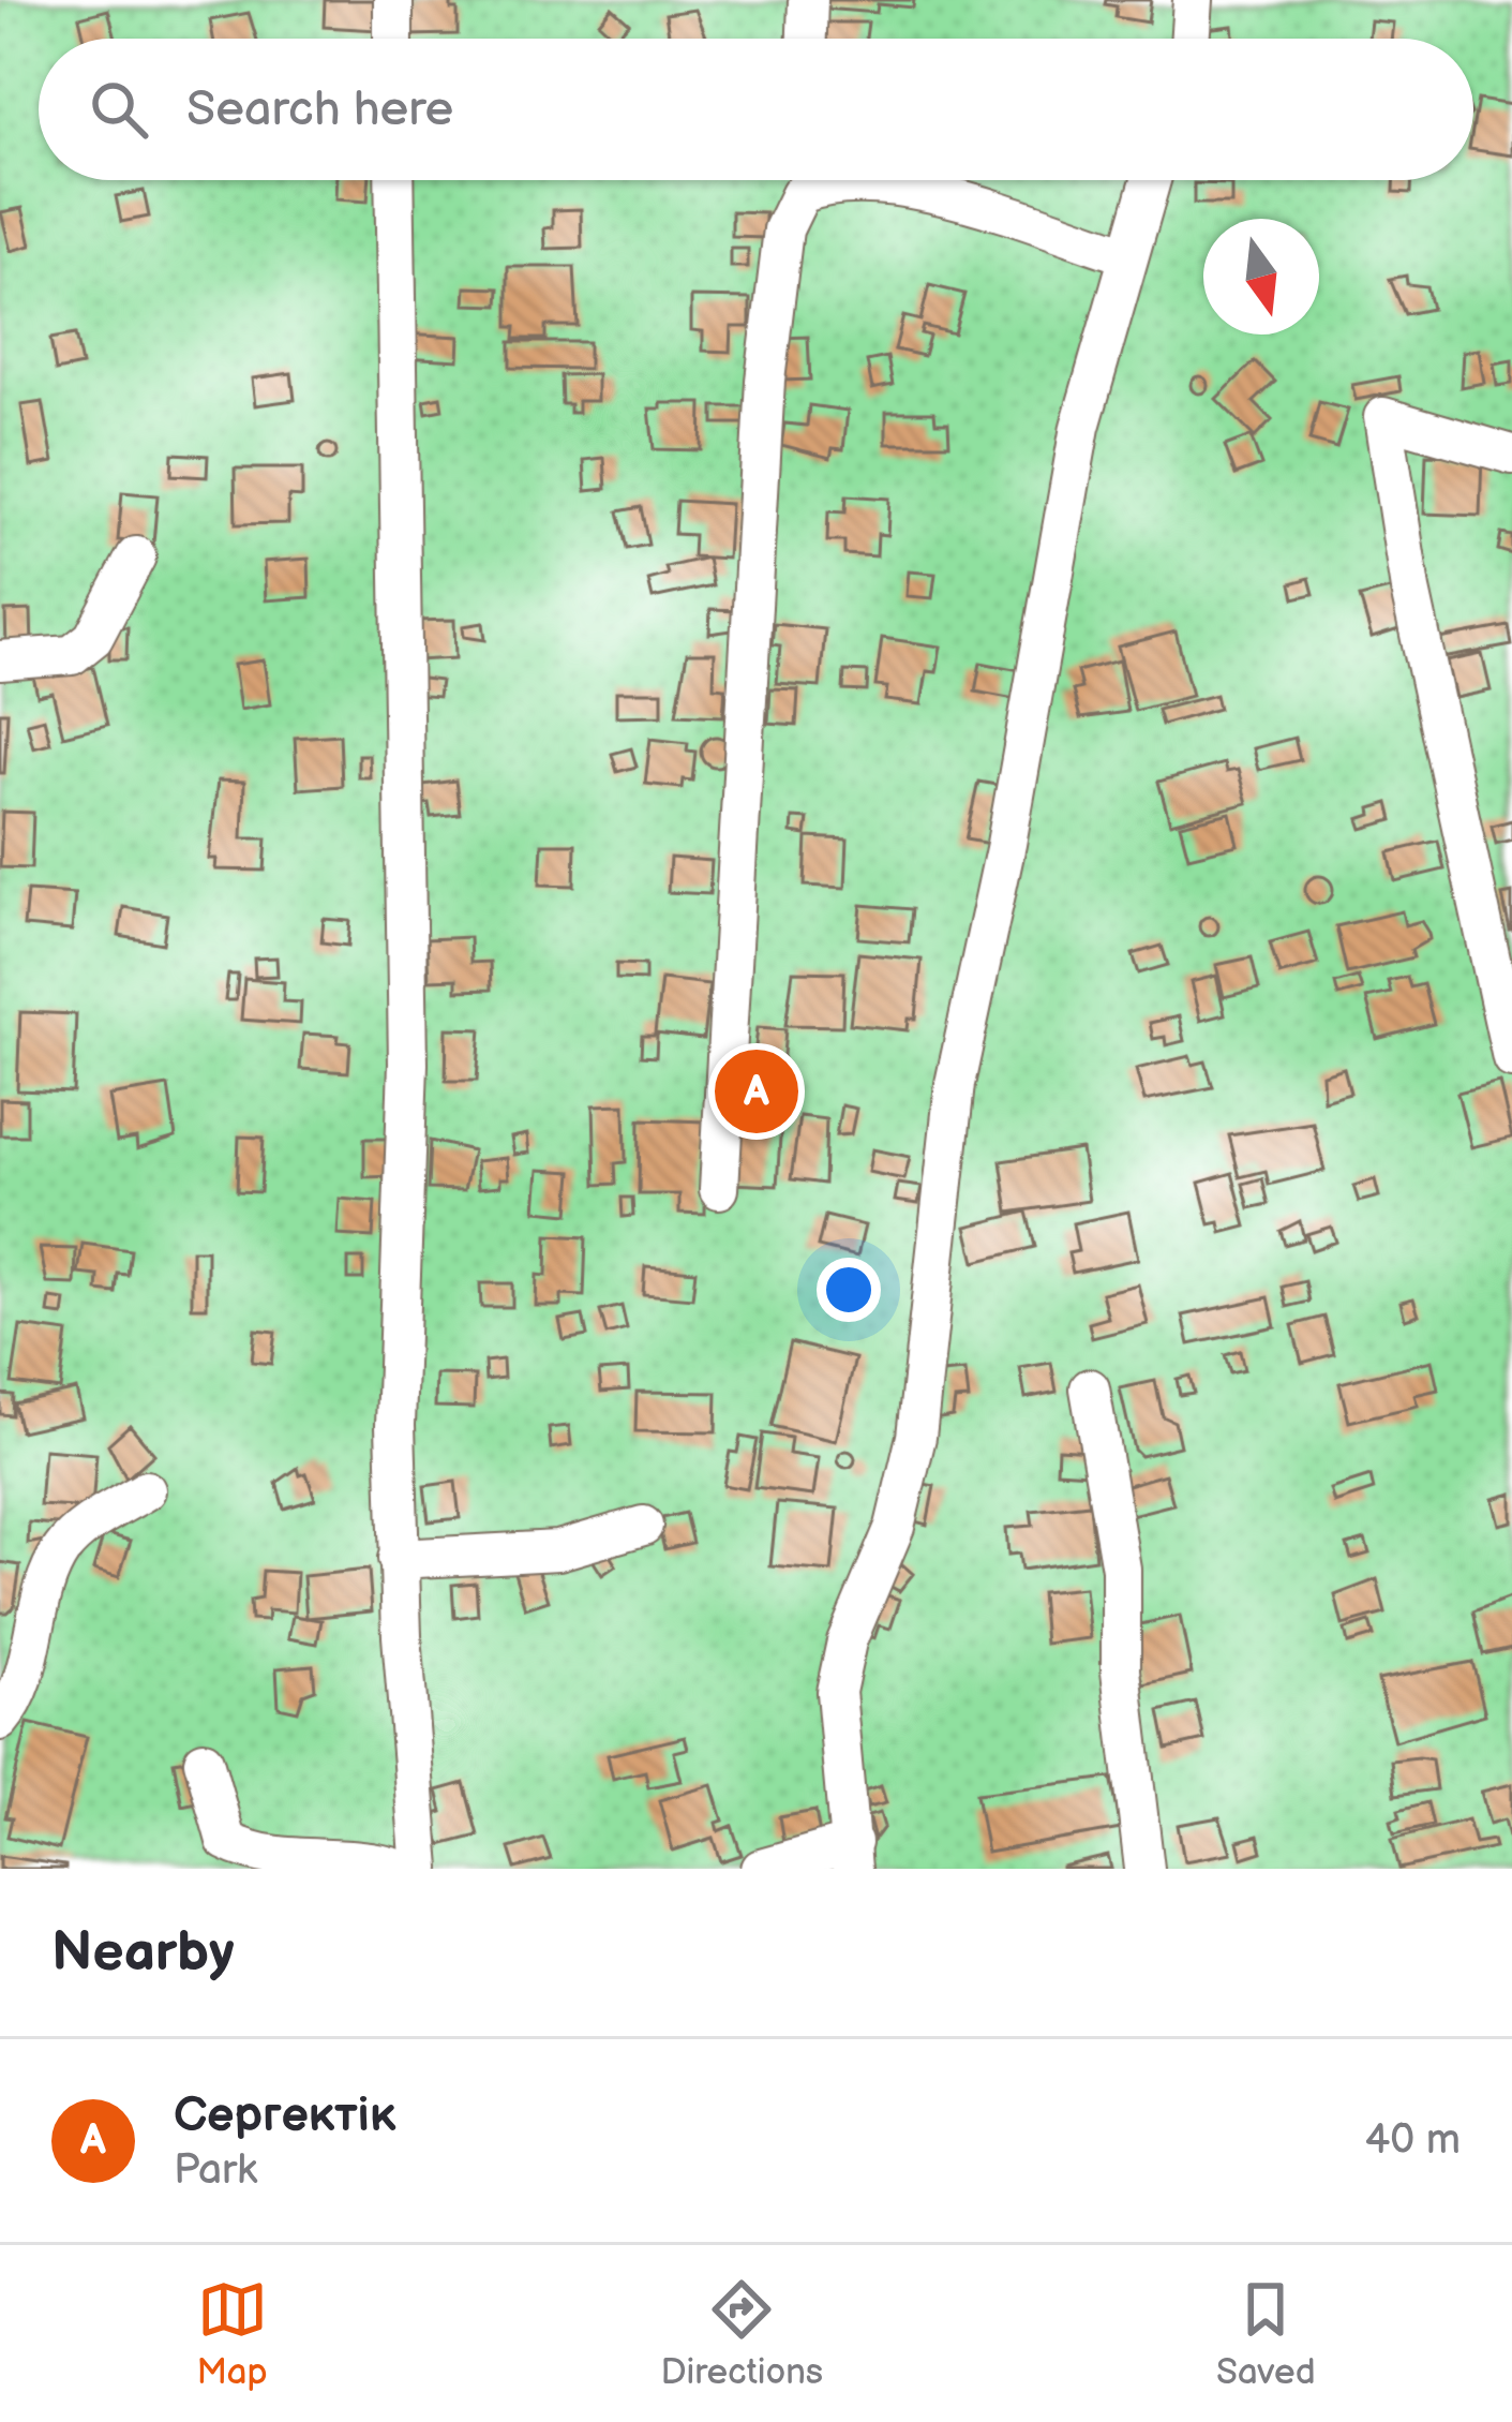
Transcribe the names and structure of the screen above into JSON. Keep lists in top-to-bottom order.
{
  "north": "bottom",
  "page": {
    "search": "Search here",
    "pins": "A",
    "heading": "Nearby",
    "list": [
      {
        "mark": "A",
        "name": "Сергектік",
        "note": "Park",
        "value": "40 m"
      }
    ],
    "nav": ["Map", "Directions", "Saved"]
  }
}
